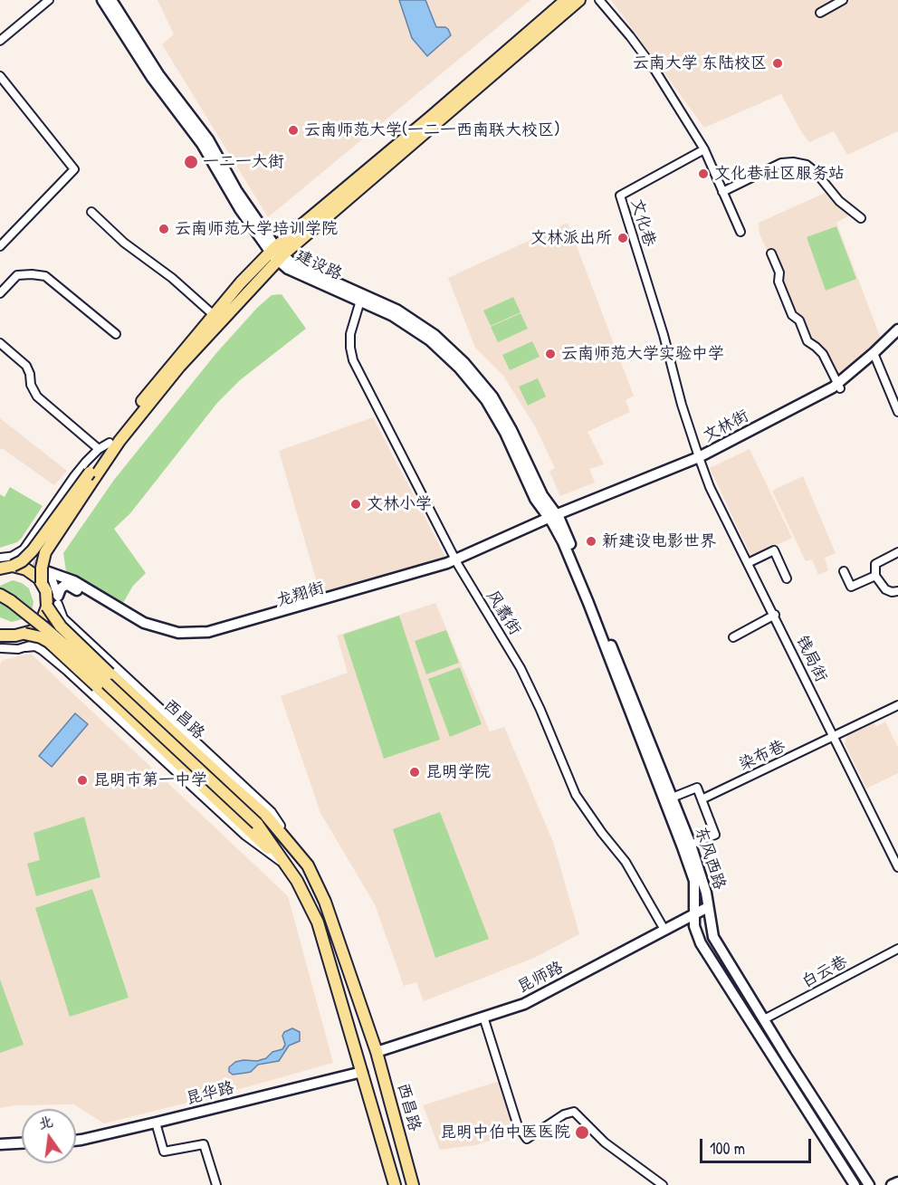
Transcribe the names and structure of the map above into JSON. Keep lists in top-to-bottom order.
{
  "streets": {
    "main road": ["西昌路"],
    "street": [
      "文化巷",
      "建设路",
      "文林街",
      "龙翔街",
      "风翥街",
      "钱局街",
      "染布巷",
      "东风西路",
      "白云巷",
      "昆师路",
      "昆华路"
    ]
  },
  "crossings": [
    ["文化巷", "文林街"],
    ["文化巷", "钱局街"],
    ["建设路", "文林街"],
    ["建设路", "龙翔街"],
    ["建设路", "风翥街"],
    ["建设路", "东风西路"],
    ["文林街", "龙翔街"],
    ["文林街", "钱局街"],
    ["文林街", "东风西路"],
    ["龙翔街", "风翥街"],
    ["龙翔街", "西昌路"],
    ["龙翔街", "东风西路"],
    ["风翥街", "昆师路"],
    ["钱局街", "染布巷"],
    ["西昌路", "昆师路"],
    ["西昌路", "昆华路"],
    ["东风西路", "白云巷"],
    ["东风西路", "昆师路"]
  ],
  "places": [
    "云南大学 东陆校区",
    "云南师范大学(一二一西南联大校区)",
    "一二一大街",
    "文化巷社区服务站",
    "云南师范大学培训学院",
    "文林派出所",
    "云南师范大学实验中学",
    "文林小学",
    "新建设电影世界",
    "昆明学院",
    "昆明市第一中学",
    "昆明中伯中医医院"
  ],
  "scale_bar": "100 m",
  "north": "top"
}
